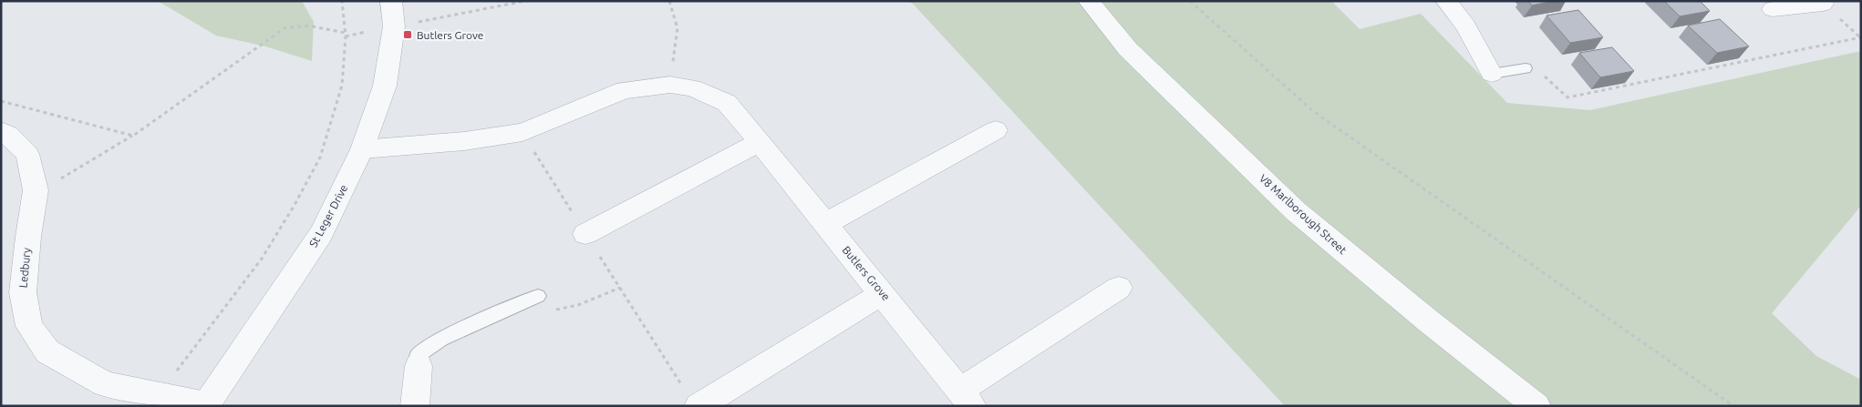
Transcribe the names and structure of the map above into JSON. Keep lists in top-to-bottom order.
{
  "streets": {
    "street": [
      "V8 Marlborough Street",
      "St Leger Drive",
      "Ledbury",
      "Butlers Grove"
    ]
  },
  "crossings": [
    ["St Leger Drive", "Ledbury"],
    ["St Leger Drive", "Butlers Grove"]
  ],
  "places": {
    "transit": ["Butlers Grove"]
  }
}
